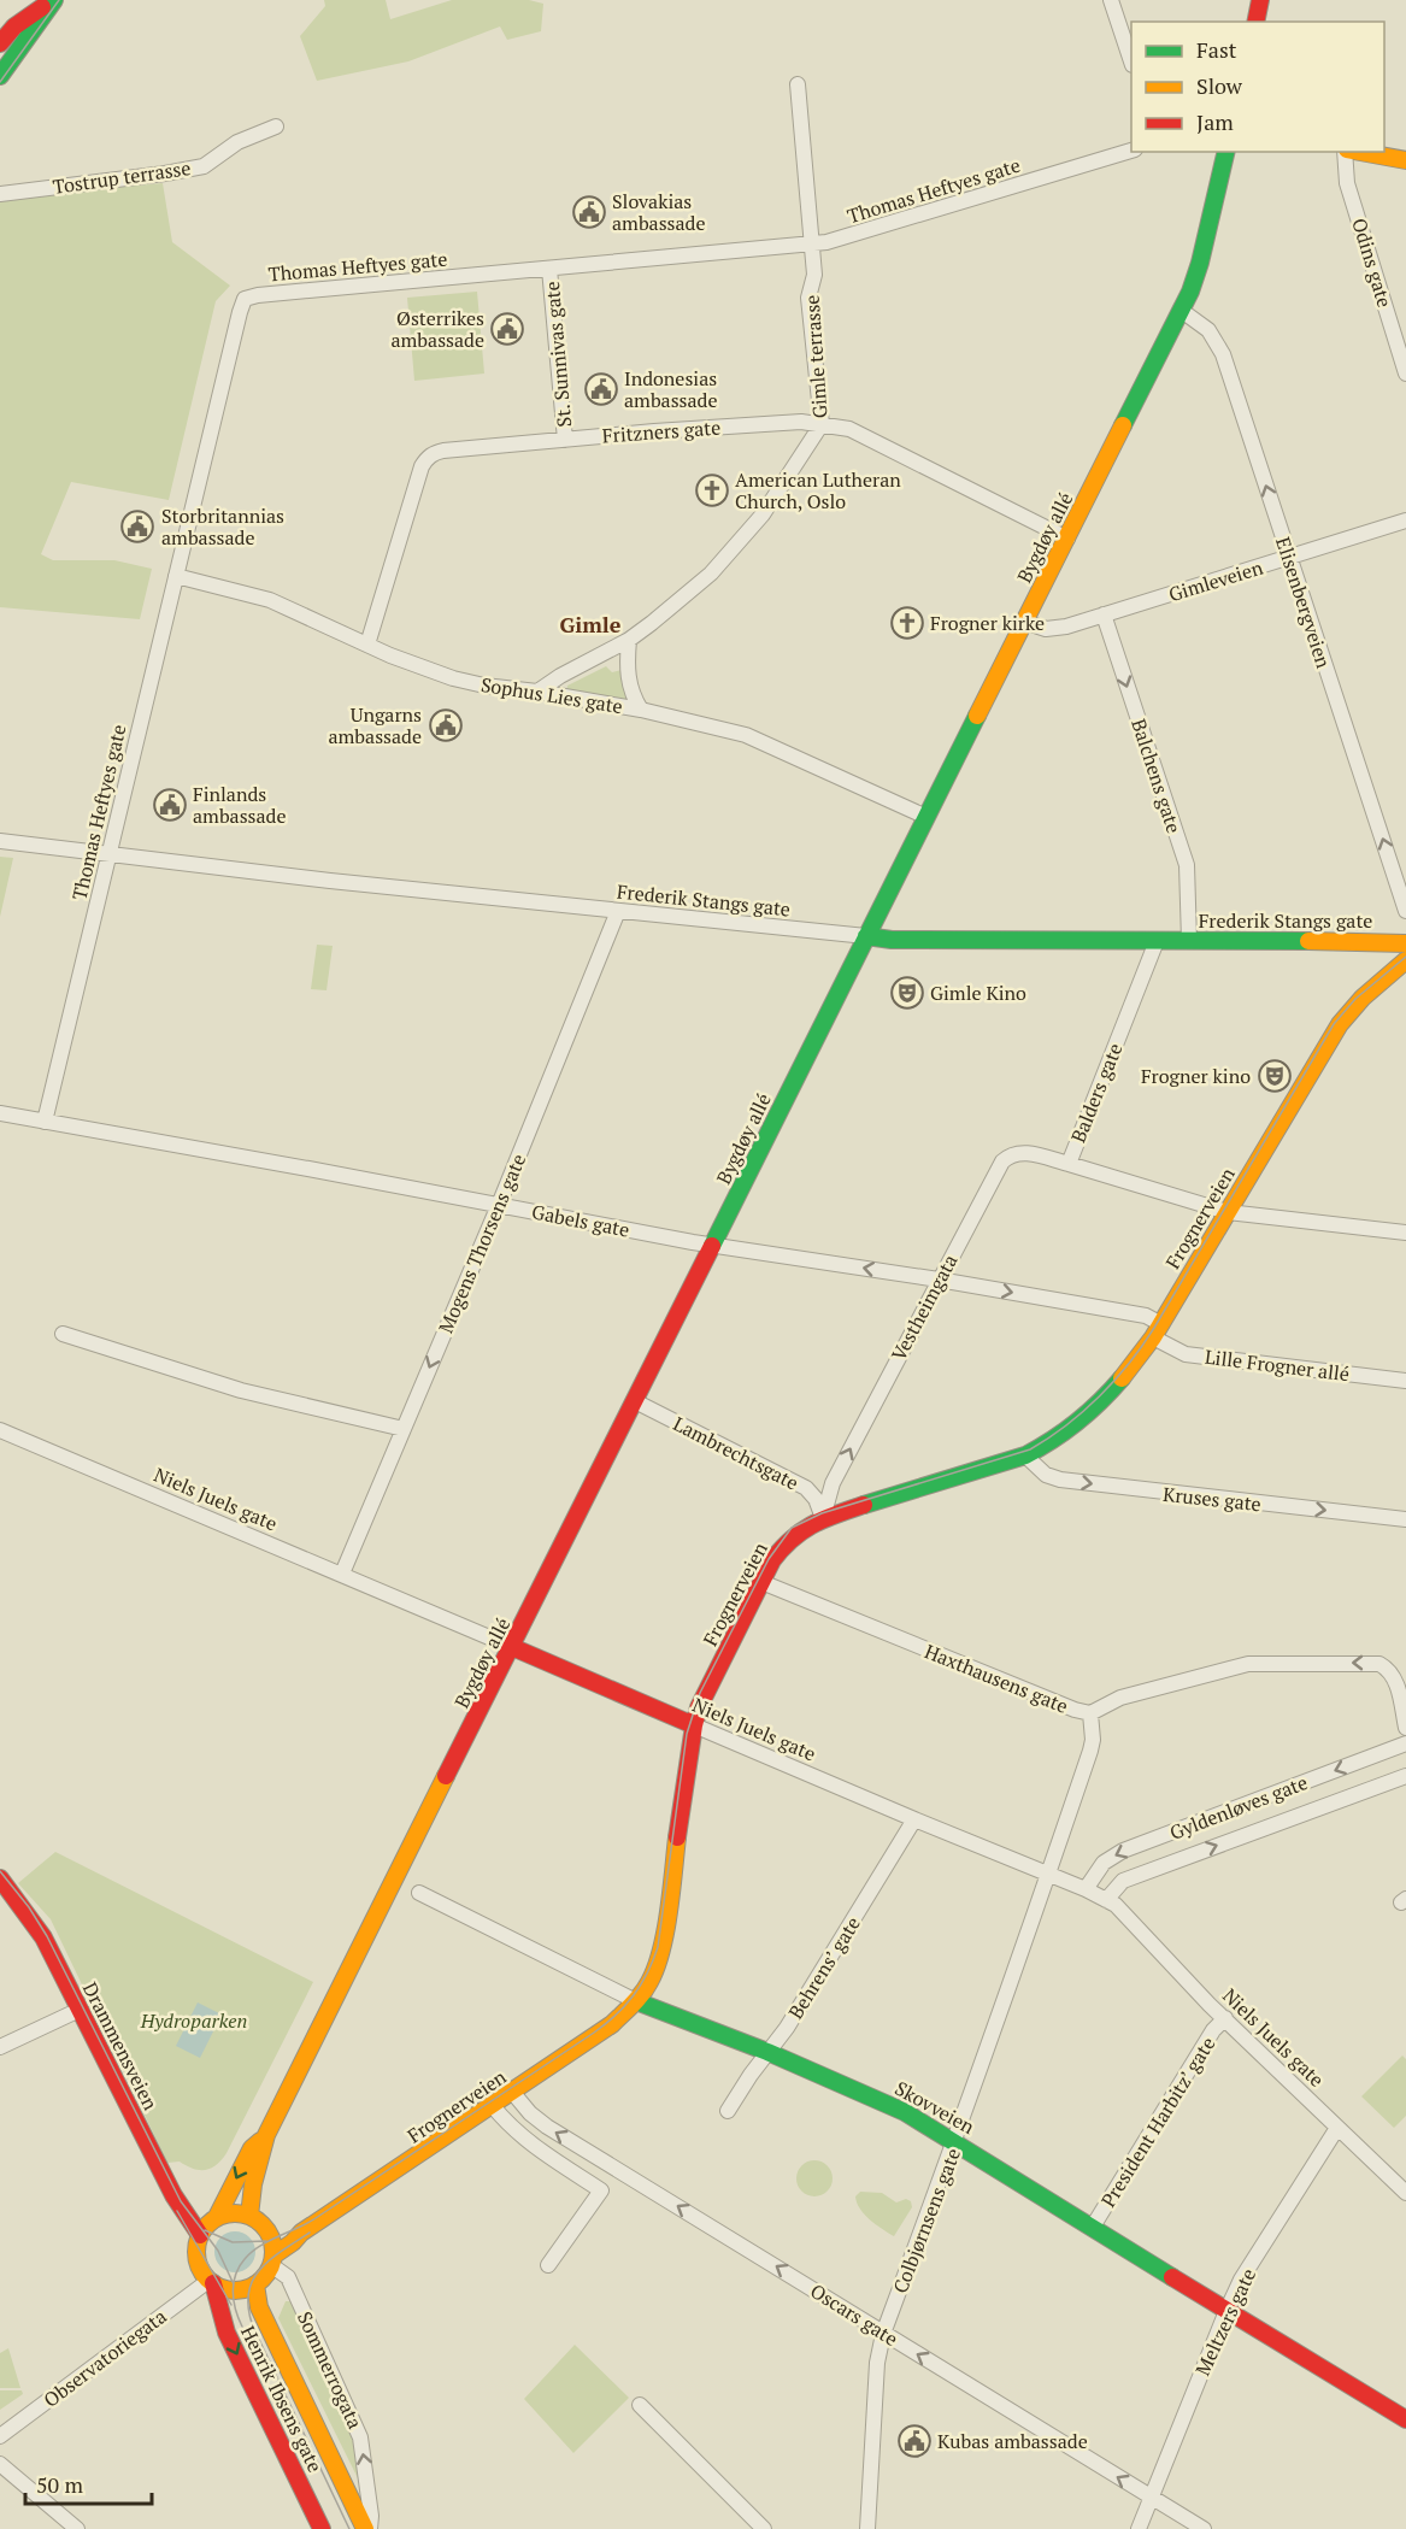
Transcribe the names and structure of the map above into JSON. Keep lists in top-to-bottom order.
{
  "streets": {
    "street": [
      "Tostrup terrasse",
      "Thomas Heftyes gate",
      "Odins gate",
      "St. Sunnivas gate",
      "Gimle terrasse",
      "Fritzners gate",
      "Bygdøy allé",
      "Gimleveien",
      "Elisenbergveien",
      "Sophus Lies gate",
      "Balchens gate",
      "Frederik Stangs gate",
      "Balders gate",
      "Frognerveien",
      "Gabels gate",
      "Mogens Thorsens gate",
      "Vestheimgata",
      "Lille Frogner allé",
      "Lambrechtsgate",
      "Niels Juels gate",
      "Kruses gate",
      "Haxthausens gate",
      "Gyldenløves gate",
      "Behrens’ gate",
      "Drammensveien",
      "Skovveien",
      "President Harbitz’ gate",
      "Colbjørnsens gate",
      "Oscars gate",
      "Meltzers gate",
      "Observatoriegata",
      "Sommerrogata",
      "Henrik Ibsens gate"
    ]
  },
  "crossings": [
    ["Thomas Heftyes gate", "St. Sunnivas gate"],
    ["Thomas Heftyes gate", "Gimle terrasse"],
    ["Thomas Heftyes gate", "Sophus Lies gate"],
    ["Thomas Heftyes gate", "Frederik Stangs gate"],
    ["Thomas Heftyes gate", "Gabels gate"],
    ["St. Sunnivas gate", "Fritzners gate"],
    ["Gimle terrasse", "Fritzners gate"],
    ["Gimle terrasse", "Sophus Lies gate"],
    ["Fritzners gate", "Bygdøy allé"],
    ["Fritzners gate", "Sophus Lies gate"],
    ["Bygdøy allé", "Gimleveien"],
    ["Bygdøy allé", "Elisenbergveien"],
    ["Bygdøy allé", "Sophus Lies gate"],
    ["Bygdøy allé", "Frederik Stangs gate"],
    ["Bygdøy allé", "Frognerveien"],
    ["Bygdøy allé", "Gabels gate"],
    ["Bygdøy allé", "Lambrechtsgate"],
    ["Bygdøy allé", "Niels Juels gate"],
    ["Bygdøy allé", "Drammensveien"],
    ["Bygdøy allé", "Observatoriegata"],
    ["Bygdøy allé", "Sommerrogata"],
    ["Bygdøy allé", "Henrik Ibsens gate"],
    ["Gimleveien", "Elisenbergveien"],
    ["Gimleveien", "Balchens gate"],
    ["Balchens gate", "Frederik Stangs gate"],
    ["Frederik Stangs gate", "Balders gate"],
    ["Frederik Stangs gate", "Mogens Thorsens gate"],
    ["Balders gate", "Frognerveien"],
    ["Balders gate", "Vestheimgata"],
    ["Frognerveien", "Gabels gate"],
    ["Frognerveien", "Vestheimgata"],
    ["Frognerveien", "Lille Frogner allé"],
    ["Frognerveien", "Lambrechtsgate"],
    ["Frognerveien", "Niels Juels gate"],
    ["Frognerveien", "Kruses gate"],
    ["Frognerveien", "Haxthausens gate"],
    ["Frognerveien", "Drammensveien"],
    ["Frognerveien", "Skovveien"],
    ["Frognerveien", "Oscars gate"],
    ["Frognerveien", "Observatoriegata"],
    ["Frognerveien", "Sommerrogata"],
    ["Frognerveien", "Henrik Ibsens gate"],
    ["Gabels gate", "Mogens Thorsens gate"],
    ["Gabels gate", "Vestheimgata"],
    ["Gabels gate", "Lille Frogner allé"],
    ["Mogens Thorsens gate", "Niels Juels gate"],
    ["Vestheimgata", "Lambrechtsgate"],
    ["Niels Juels gate", "Gyldenløves gate"],
    ["Niels Juels gate", "Behrens’ gate"],
    ["Niels Juels gate", "President Harbitz’ gate"],
    ["Niels Juels gate", "Colbjørnsens gate"],
    ["Niels Juels gate", "Meltzers gate"],
    ["Haxthausens gate", "Colbjørnsens gate"],
    ["Behrens’ gate", "Skovveien"],
    ["Drammensveien", "Observatoriegata"],
    ["Drammensveien", "Sommerrogata"],
    ["Drammensveien", "Henrik Ibsens gate"],
    ["Skovveien", "President Harbitz’ gate"],
    ["Skovveien", "Colbjørnsens gate"],
    ["Skovveien", "Meltzers gate"],
    ["Colbjørnsens gate", "Oscars gate"],
    ["Oscars gate", "Meltzers gate"],
    ["Observatoriegata", "Sommerrogata"],
    ["Observatoriegata", "Henrik Ibsens gate"],
    ["Sommerrogata", "Henrik Ibsens gate"]
  ],
  "one_way": [
    "Elisenbergveien",
    "Balchens gate",
    "Vestheimgata",
    "Kruses gate",
    "Haxthausens gate",
    "Oscars gate",
    "Sommerrogata"
  ],
  "districts": ["Gimle"],
  "parks": ["Hydroparken"],
  "places": {
    "public building": [
      "Slovakias ambassade",
      "Østerrikes ambassade",
      "Indonesias ambassade",
      "Storbritannias ambassade",
      "Ungarns ambassade",
      "Finlands ambassade",
      "Kubas ambassade"
    ],
    "church": ["American Lutheran Church, Oslo", "Frogner kirke"],
    "theatre": ["Gimle Kino", "Frogner kino"]
  },
  "legend": ["Fast", "Slow", "Jam"],
  "scale_bar": "50 m"
}
